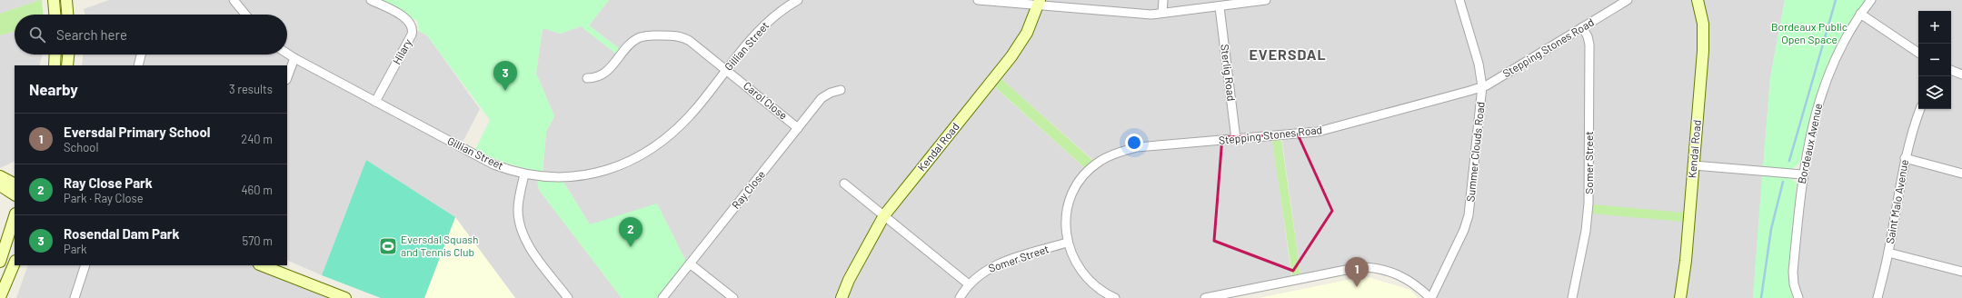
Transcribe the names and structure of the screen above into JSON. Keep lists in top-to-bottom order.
{
  "streets": {
    "street": [
      "Gillian Street",
      "Stepping Stones Road",
      "Hilary",
      "Sterlig Road",
      "Carol Close",
      "Bordeaux Avenue",
      "Kendal Road",
      "Summer Clouds Road",
      "Somer Street",
      "Ray Close",
      "Saint Malo Avenue"
    ]
  },
  "crossings": [
    ["Gillian Street", "Hilary"],
    ["Gillian Street", "Carol Close"],
    ["Stepping Stones Road", "Sterlig Road"],
    ["Stepping Stones Road", "Summer Clouds Road"],
    ["Stepping Stones Road", "Somer Street"],
    ["Carol Close", "Ray Close"]
  ],
  "districts": ["EVERSDAL"],
  "parks": ["Bordeaux Public Open Space"],
  "places": {
    "sports": ["Eversdal Squash and Tennis Club"]
  },
  "page": {
    "map_buttons": ["+", "−"],
    "search": "Search here",
    "pins": ["3", "2", "1"],
    "heading": ["Nearby", "3 results"],
    "list": [
      {
        "mark": "1",
        "name": "Eversdal Primary School",
        "note": "School",
        "value": "240 m"
      },
      {
        "mark": "2",
        "name": "Ray Close Park",
        "note": "Park · Ray Close",
        "value": "460 m"
      },
      {
        "mark": "3",
        "name": "Rosendal Dam Park",
        "note": "Park",
        "value": "570 m"
      }
    ]
  }
}
